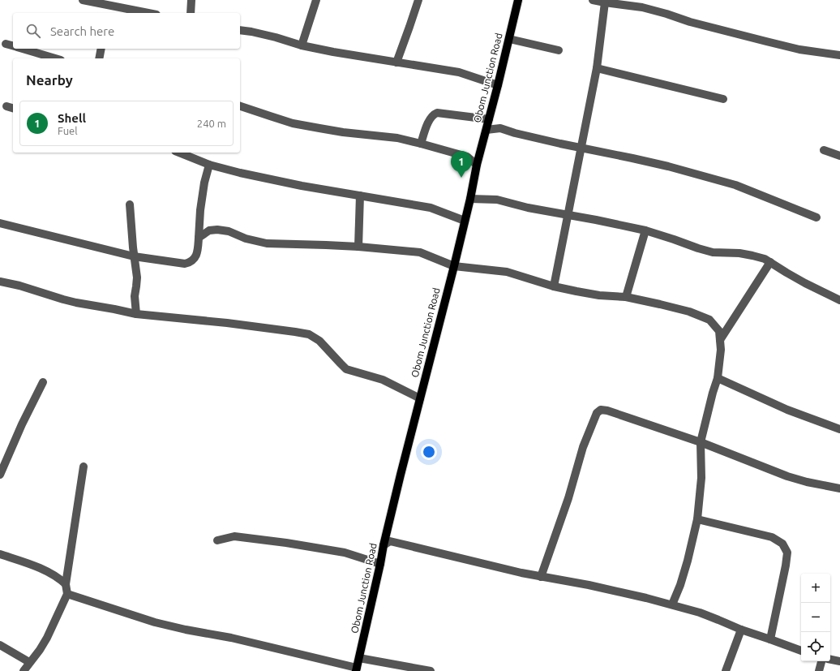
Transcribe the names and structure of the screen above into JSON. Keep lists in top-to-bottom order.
{
  "streets": {
    "main road": ["Obom Junction Road"]
  },
  "page": {
    "search": "Search here",
    "heading": "Nearby",
    "list": [
      {
        "mark": "1",
        "name": "Shell",
        "note": "Fuel",
        "value": "240 m"
      }
    ],
    "pins": "1",
    "map_buttons": ["+", "−"]
  }
}
